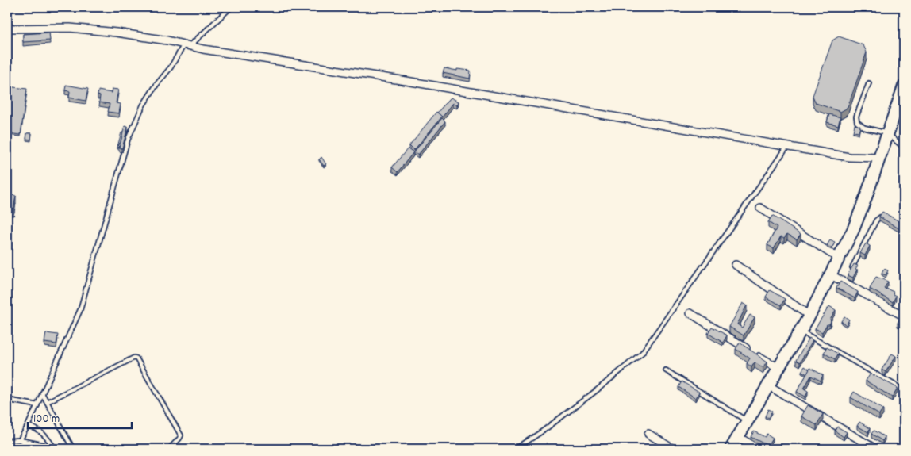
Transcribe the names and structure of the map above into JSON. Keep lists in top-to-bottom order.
{
  "scale_bar": "100 m"
}
